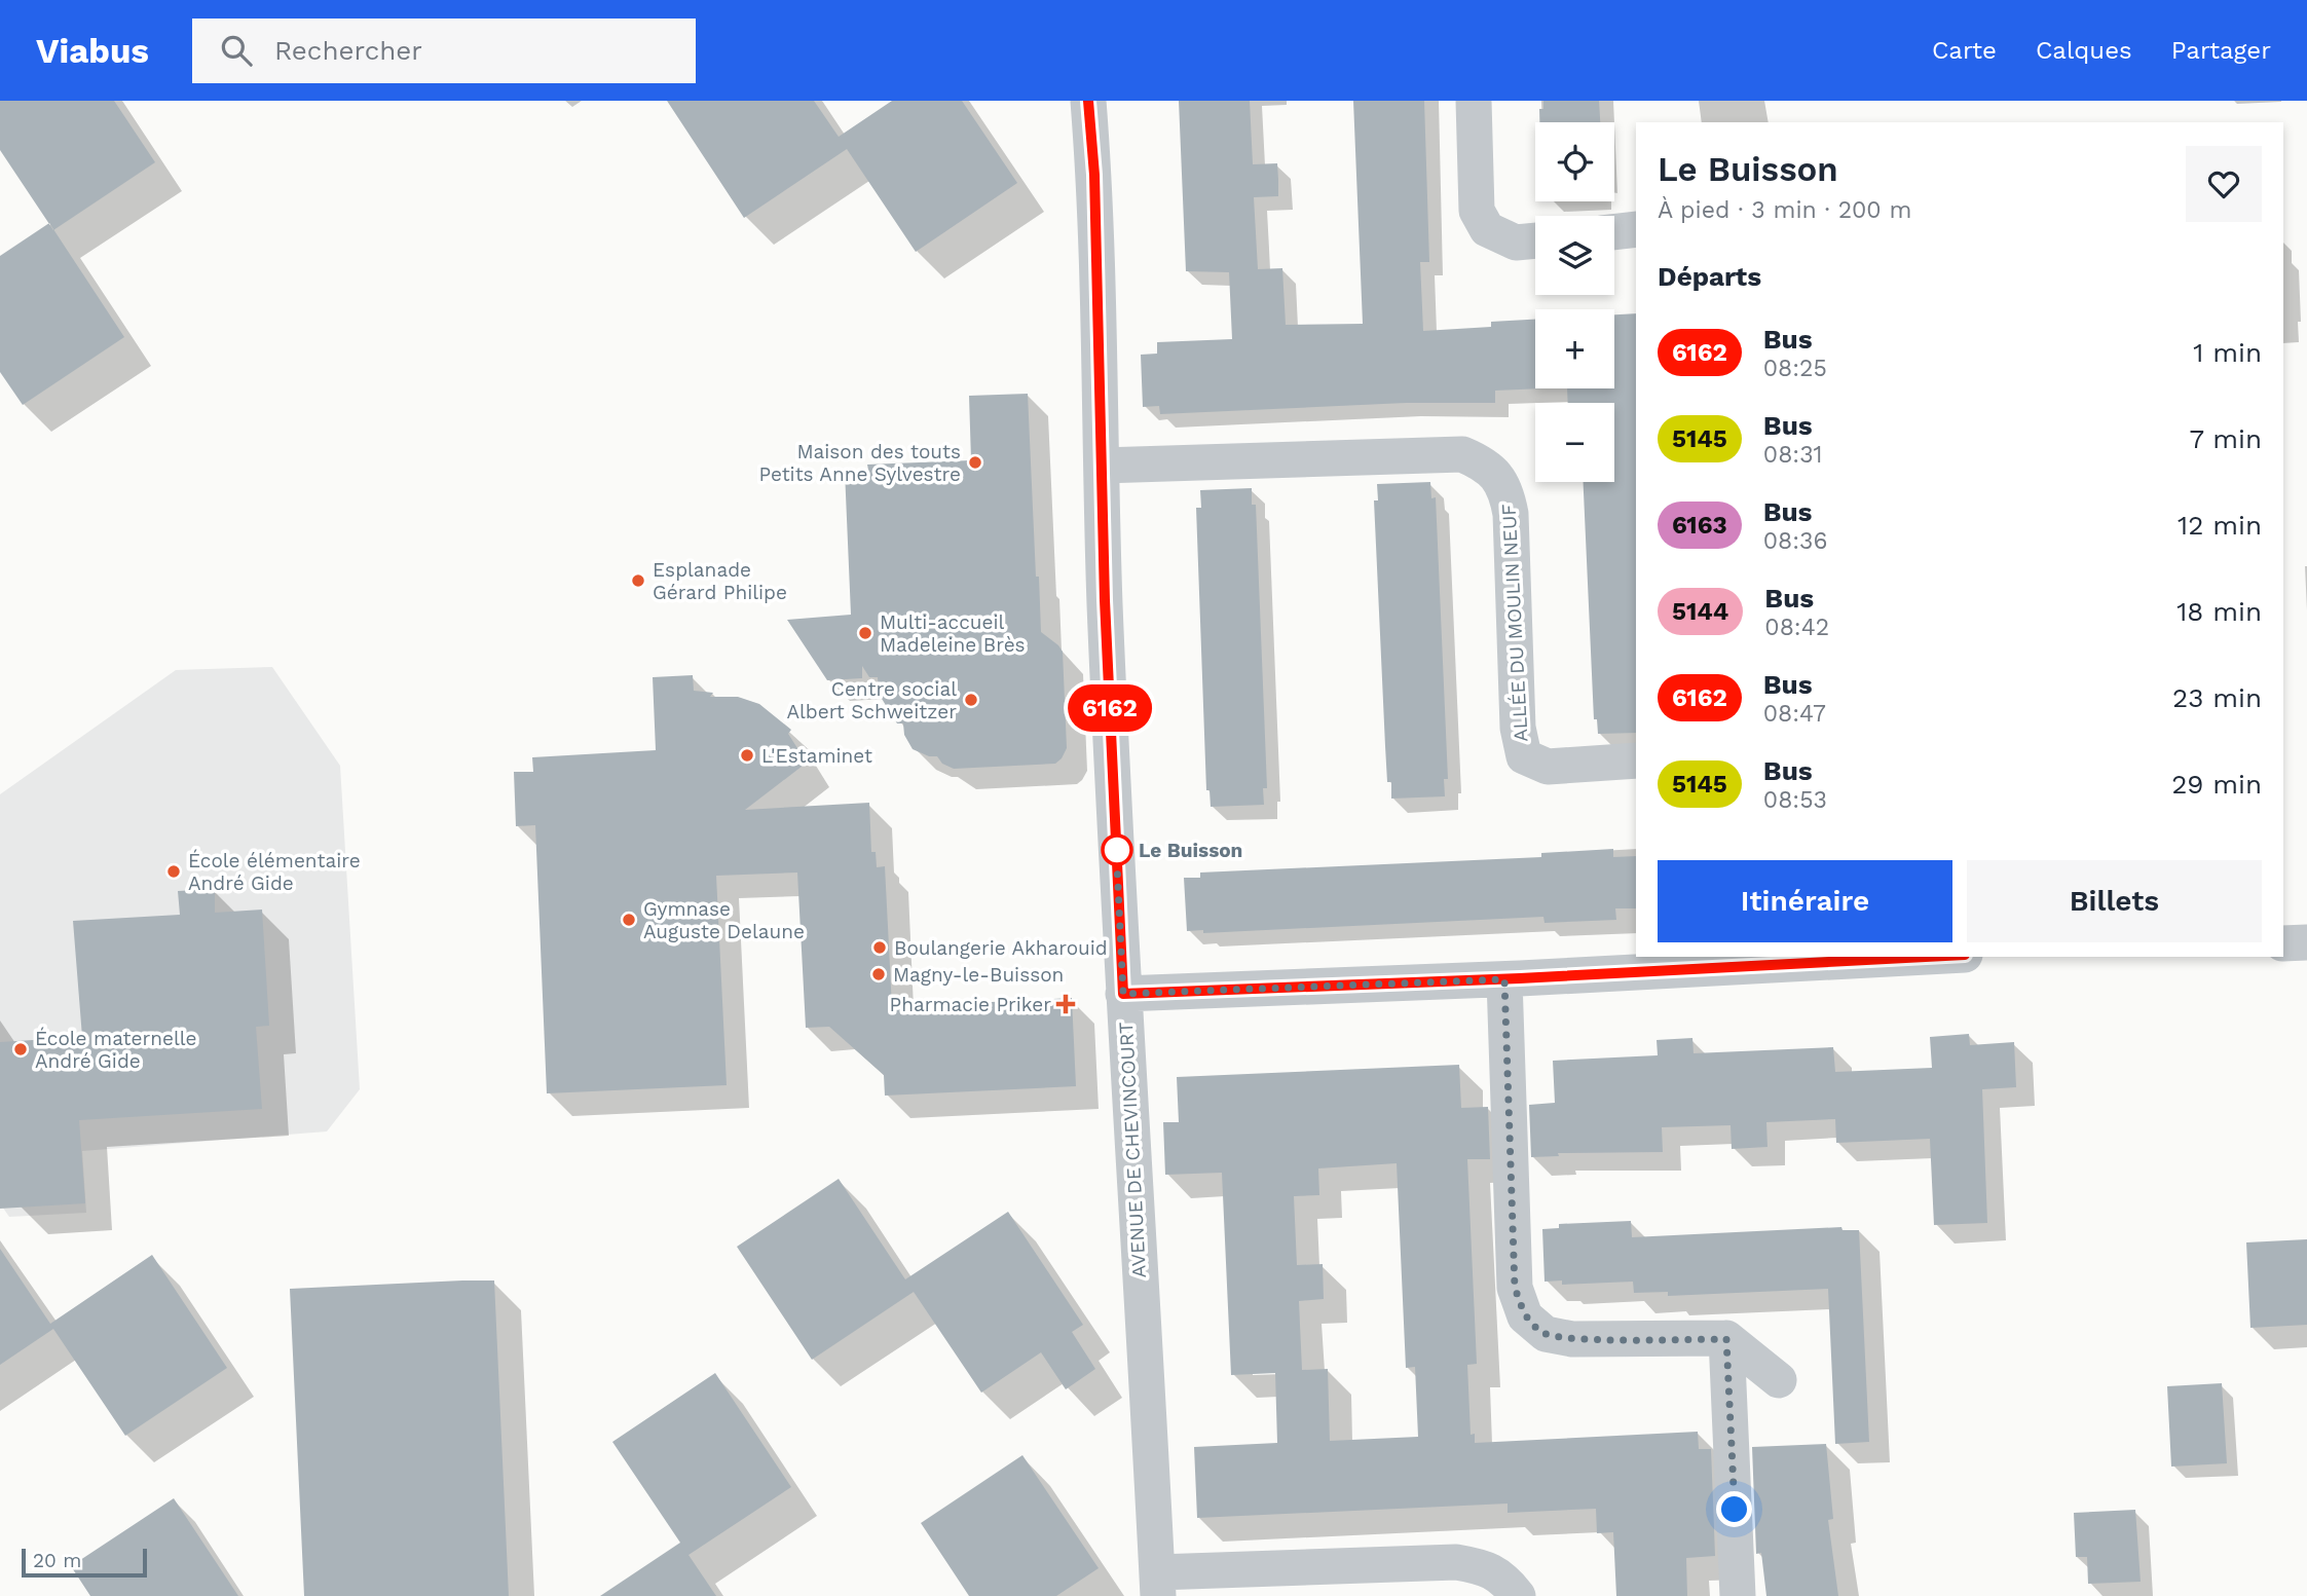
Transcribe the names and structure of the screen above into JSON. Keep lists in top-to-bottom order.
{
  "streets": {
    "street": ["ALLÉE DU MOULIN NEUF", "AVENUE DE CHEVINCOURT"]
  },
  "crossings": [
    ["ALLÉE DU MOULIN NEUF", "AVENUE DE CHEVINCOURT"]
  ],
  "places": {
    "other": [
      "Maison des touts Petits Anne Sylvestre",
      "Esplanade Gérard Philipe",
      "Multi-accueil Madeleine Brès",
      "Centre social Albert Schweitzer",
      "L'Estaminet",
      "Le Buisson",
      "École élémentaire André Gide",
      "Gymnase Auguste Delaune",
      "Boulangerie Akharouid",
      "Magny-le-Buisson",
      "École maternelle André Gide"
    ],
    "health": ["Pharmacie Priker"]
  },
  "lines": ["bus line 6162"],
  "scale_bar": "20 m",
  "page": {
    "header": "Viabus",
    "search": "Rechercher",
    "nav": ["Carte", "Calques", "Partager"],
    "on_map": "6162",
    "map_buttons": ["+", "−"],
    "heading": [
      ["Le Buisson", "À pied · 3 min · 200 m"],
      "Départs"
    ],
    "list": [
      {
        "mark": "6162",
        "name": "Bus",
        "note": "08:25",
        "value": "1 min"
      },
      {
        "mark": "5145",
        "name": "Bus",
        "note": "08:31",
        "value": "7 min"
      },
      {
        "mark": "6163",
        "name": "Bus",
        "note": "08:36",
        "value": "12 min"
      },
      {
        "mark": "5144",
        "name": "Bus",
        "note": "08:42",
        "value": "18 min"
      },
      {
        "mark": "6162",
        "name": "Bus",
        "note": "08:47",
        "value": "23 min"
      },
      {
        "mark": "5145",
        "name": "Bus",
        "note": "08:53",
        "value": "29 min"
      }
    ],
    "buttons": ["Itinéraire", "Billets"],
    "scale": "20 m"
  }
}
